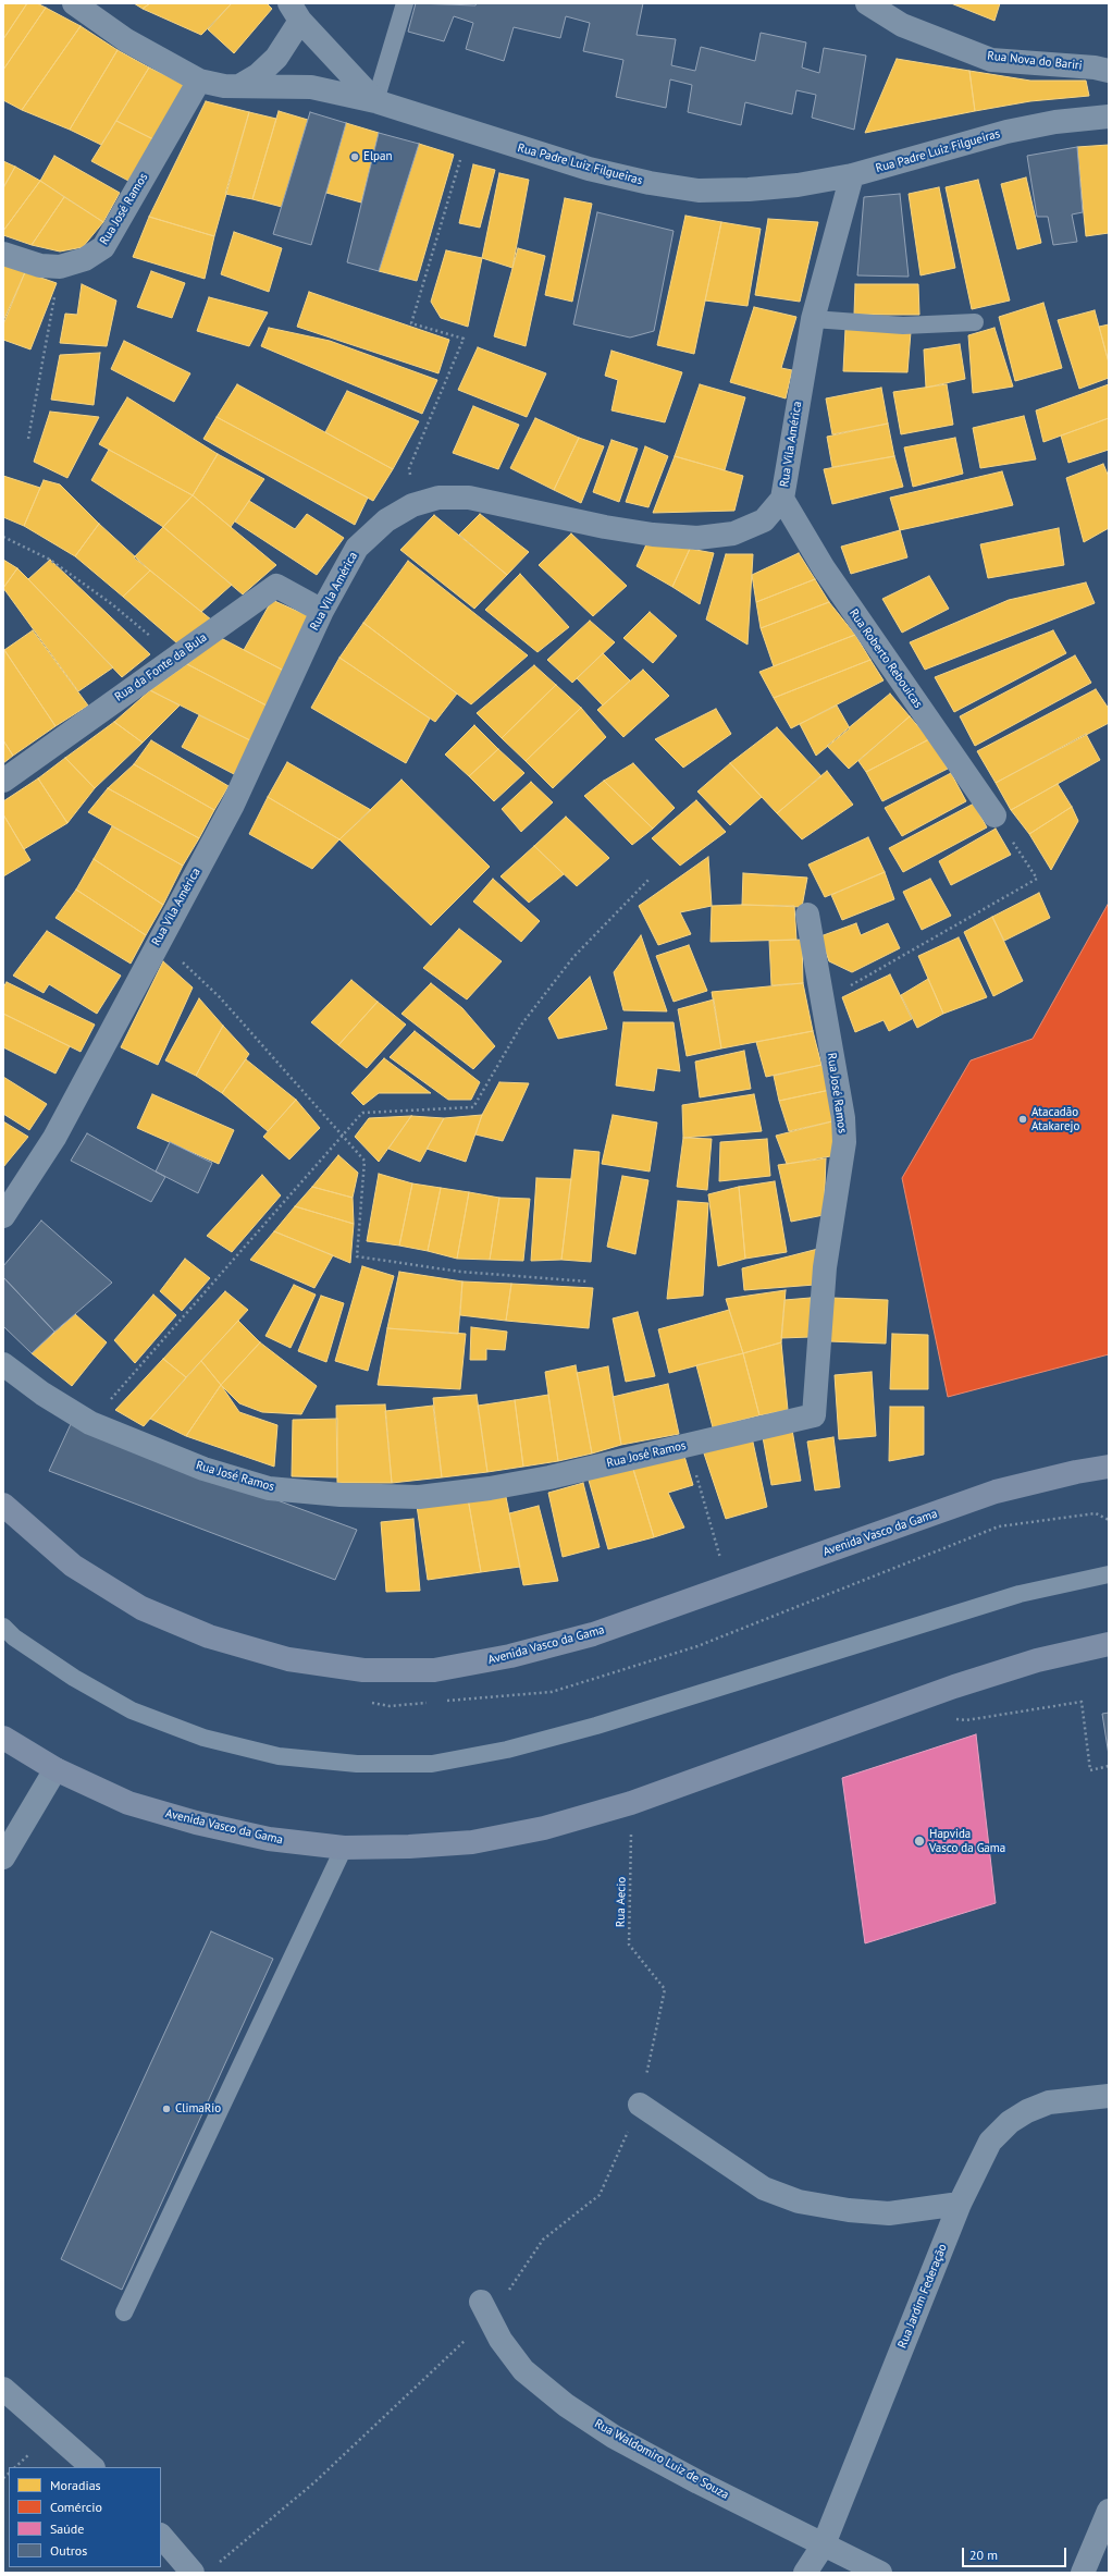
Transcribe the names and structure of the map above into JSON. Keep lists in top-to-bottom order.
{
  "streets": {
    "main road": ["Avenida Vasco da Gama"],
    "street": [
      "Rua Nova do Bariri",
      "Rua Padre Luiz Filgueiras",
      "Rua José Ramos",
      "Rua Vila América",
      "Rua Roberto Rebouicas",
      "Rua da Fonte da Bula",
      "Rua Jardim Federação",
      "Rua Waldomiro Luiz de Souza"
    ],
    "path": ["Rua Aecio"]
  },
  "crossings": [
    ["Rua Padre Luiz Filgueiras", "Rua José Ramos"],
    ["Rua Padre Luiz Filgueiras", "Rua Vila América"],
    ["Rua Vila América", "Rua Roberto Rebouicas"],
    ["Rua Vila América", "Rua da Fonte da Bula"],
    ["Avenida Vasco da Gama", "Rua Aecio"],
    ["Rua Jardim Federação", "Rua Waldomiro Luiz de Souza"]
  ],
  "places": [
    "Elpan",
    "Atacadão Atakarejo",
    "Hapvida Vasco da Gama",
    "ClimaRio"
  ],
  "legend": [
    "Moradias",
    "Comércio",
    "Saúde",
    "Outros"
  ],
  "scale_bar": "20 m"
}
